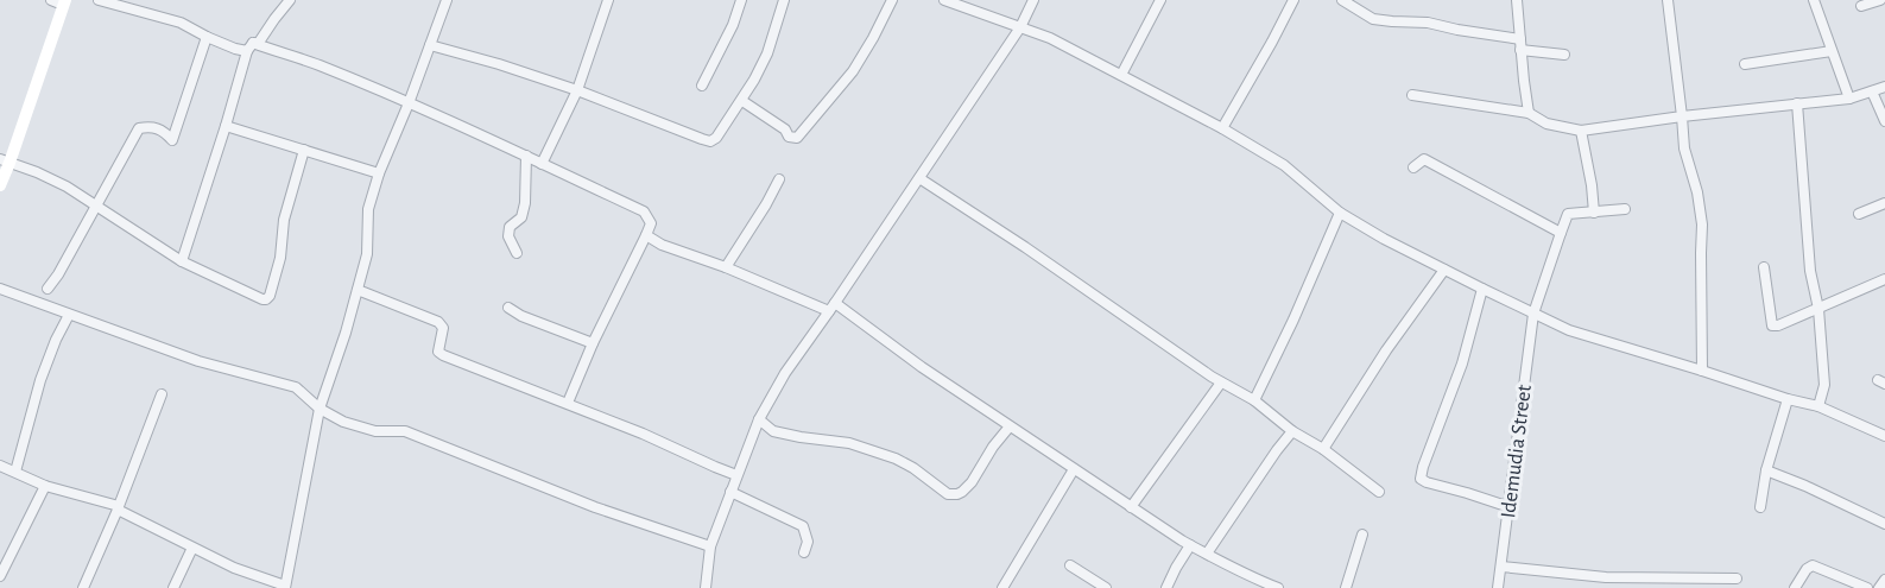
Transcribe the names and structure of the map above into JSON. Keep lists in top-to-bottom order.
{
  "streets": {
    "street": ["Idemudia Street"]
  }
}
